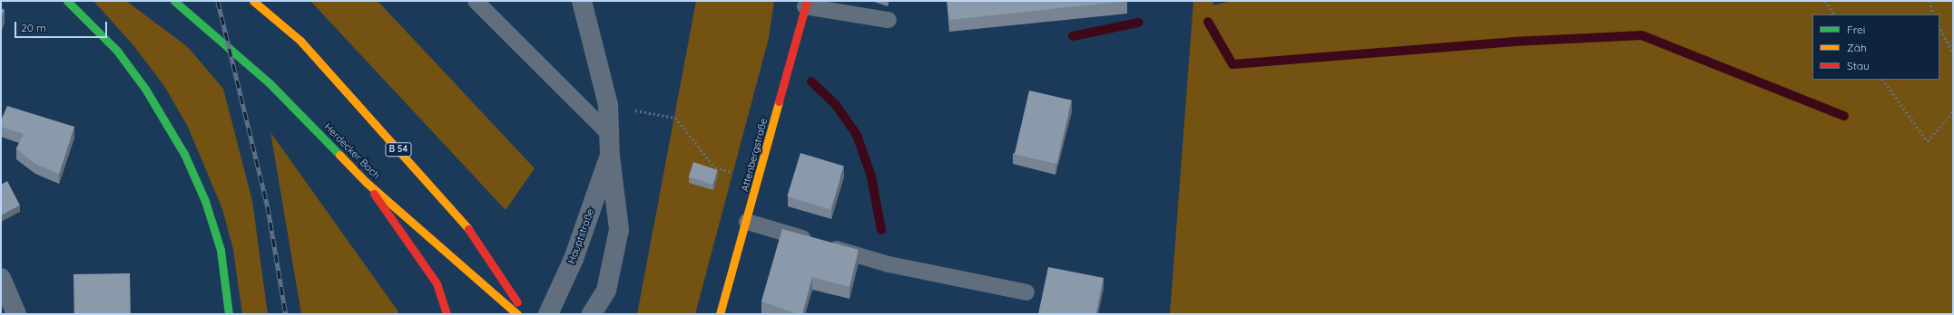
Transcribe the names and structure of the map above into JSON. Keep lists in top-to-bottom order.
{
  "streets": {
    "main road": ["B 54", "Herdecker Bach", "Attenbergstraße"],
    "street": ["Hauptstraße"]
  },
  "legend": ["Frei", "Zäh", "Stau"],
  "scale_bar": "20 m"
}
